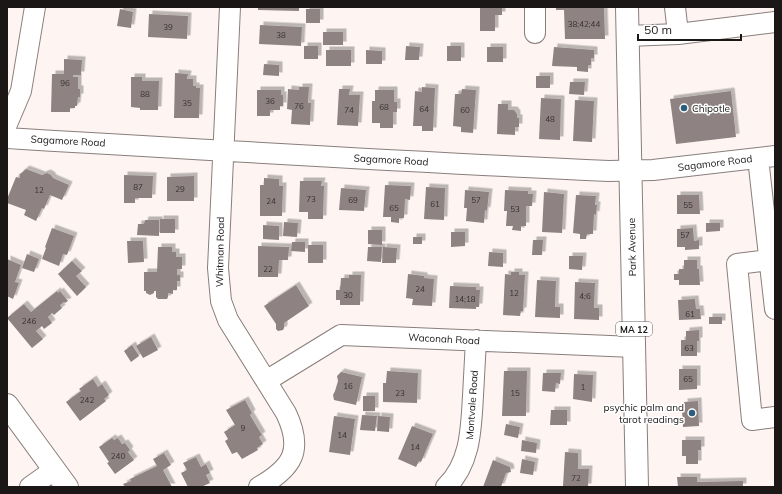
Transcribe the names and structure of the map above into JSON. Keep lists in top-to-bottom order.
{
  "streets": {
    "main road": ["Park Avenue", "MA 12"],
    "street": [
      "Sagamore Road",
      "Whitman Road",
      "Waconah Road",
      "Montvale Road"
    ]
  },
  "crossings": [
    ["Sagamore Road", "Park Avenue"],
    ["Sagamore Road", "Whitman Road"],
    ["Park Avenue", "Waconah Road"],
    ["Whitman Road", "Waconah Road"],
    ["Waconah Road", "Montvale Road"]
  ],
  "places": ["Chipotle", "psychic palm and tarot readings"],
  "house_numbers": [
    "38;42;44",
    "39",
    "38",
    "96",
    "88",
    "36",
    "35",
    "76",
    "68",
    "64",
    "74",
    "60",
    "48",
    "87",
    "29",
    "12",
    "73",
    "69",
    "57",
    "24",
    "61",
    "55",
    "65",
    "53",
    "57",
    "22",
    "24",
    "12",
    "30",
    "4;6",
    "14;18",
    "61",
    "246",
    "63",
    "65",
    "16",
    "1",
    "23",
    "15",
    "242",
    "9",
    "14",
    "14",
    "240",
    "72"
  ],
  "scale_bar": "50 m"
}
